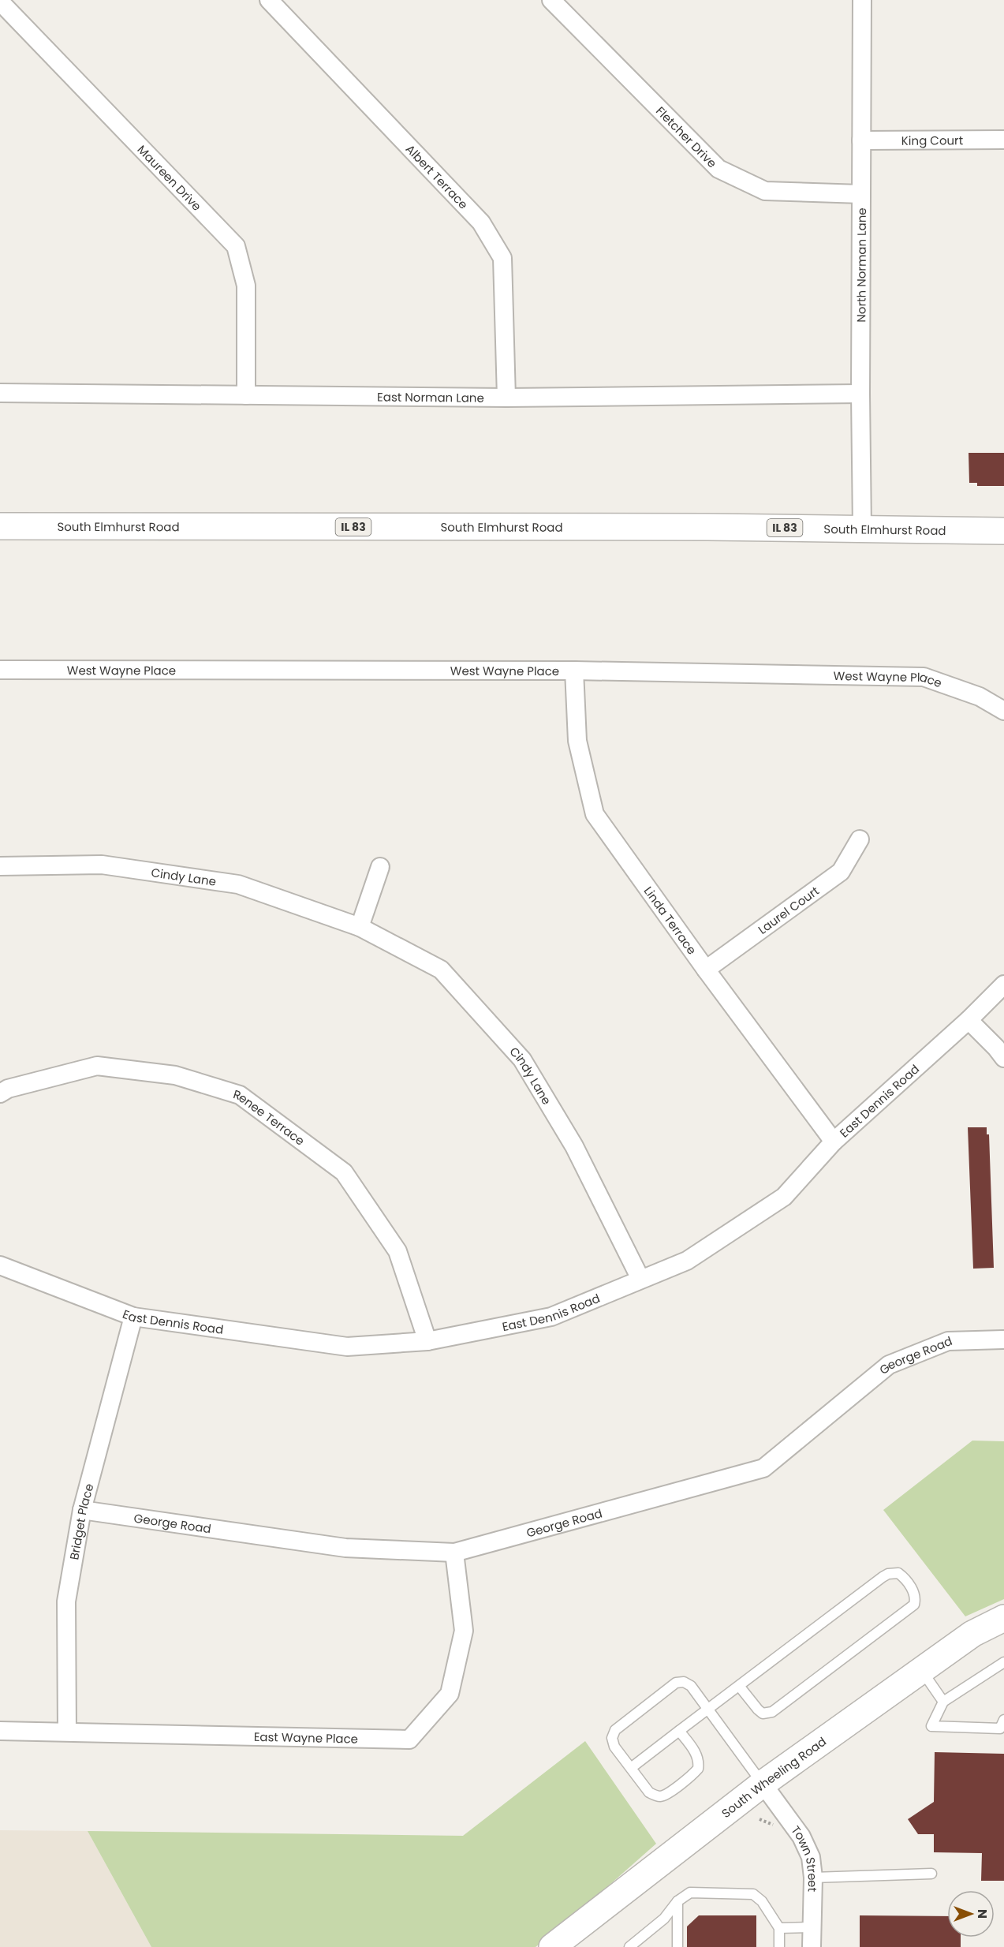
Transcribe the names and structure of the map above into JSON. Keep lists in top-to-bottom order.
{
  "streets": {
    "main road": ["South Elmhurst Road", "IL 83", "South Wheeling Road"],
    "street": [
      "Fletcher Drive",
      "King Court",
      "Albert Terrace",
      "Maureen Drive",
      "North Norman Lane",
      "East Norman Lane",
      "West Wayne Place",
      "Cindy Lane",
      "Laurel Court",
      "Linda Terrace",
      "East Dennis Road",
      "Renee Terrace",
      "George Road",
      "Bridget Place",
      "East Wayne Place",
      "Town Street"
    ]
  },
  "crossings": [
    ["Fletcher Drive", "North Norman Lane"],
    ["King Court", "North Norman Lane"],
    ["Albert Terrace", "East Norman Lane"],
    ["Maureen Drive", "East Norman Lane"],
    ["North Norman Lane", "East Norman Lane"],
    ["North Norman Lane", "South Elmhurst Road"],
    ["West Wayne Place", "Linda Terrace"],
    ["Cindy Lane", "East Dennis Road"],
    ["Laurel Court", "Linda Terrace"],
    ["Linda Terrace", "East Dennis Road"],
    ["East Dennis Road", "Renee Terrace"],
    ["East Dennis Road", "Bridget Place"],
    ["George Road", "Bridget Place"],
    ["George Road", "East Wayne Place"],
    ["Bridget Place", "East Wayne Place"],
    ["South Wheeling Road", "Town Street"]
  ],
  "north": "right"
}
